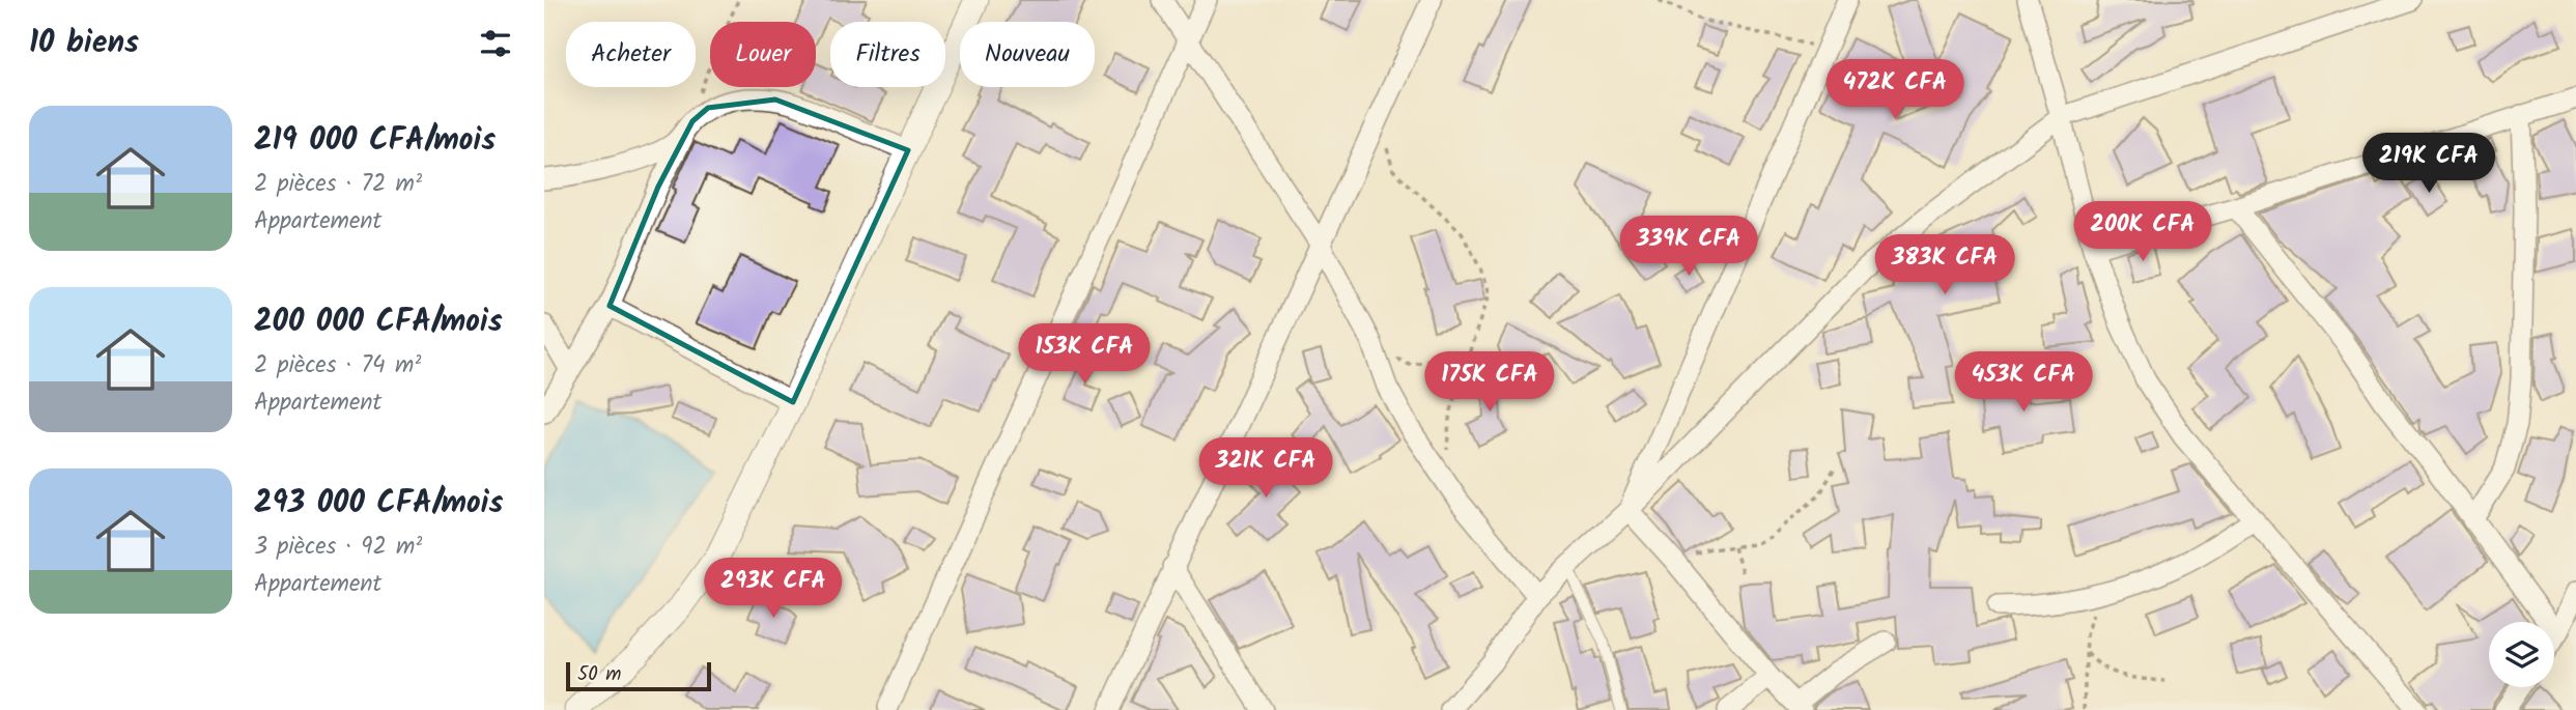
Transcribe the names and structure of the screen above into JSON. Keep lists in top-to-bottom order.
{
  "scale_bar": "50 m",
  "page": {
    "heading": "10 biens",
    "chip": [
      "Acheter",
      "Louer",
      "Filtres",
      "Nouveau"
    ],
    "price": [
      "472K CFA",
      "219K CFA",
      "200K CFA",
      "339K CFA",
      "383K CFA",
      "153K CFA",
      "175K CFA",
      "453K CFA",
      "321K CFA",
      "293K CFA"
    ],
    "list": [
      {
        "name": "219 000 CFA/mois",
        "note": "2 pièces · 72 m² · Appartement"
      },
      {
        "name": "200 000 CFA/mois",
        "note": "2 pièces · 74 m² · Appartement"
      },
      {
        "name": "293 000 CFA/mois",
        "note": "3 pièces · 92 m² · Appartement"
      }
    ],
    "scale": "50 m"
  }
}
